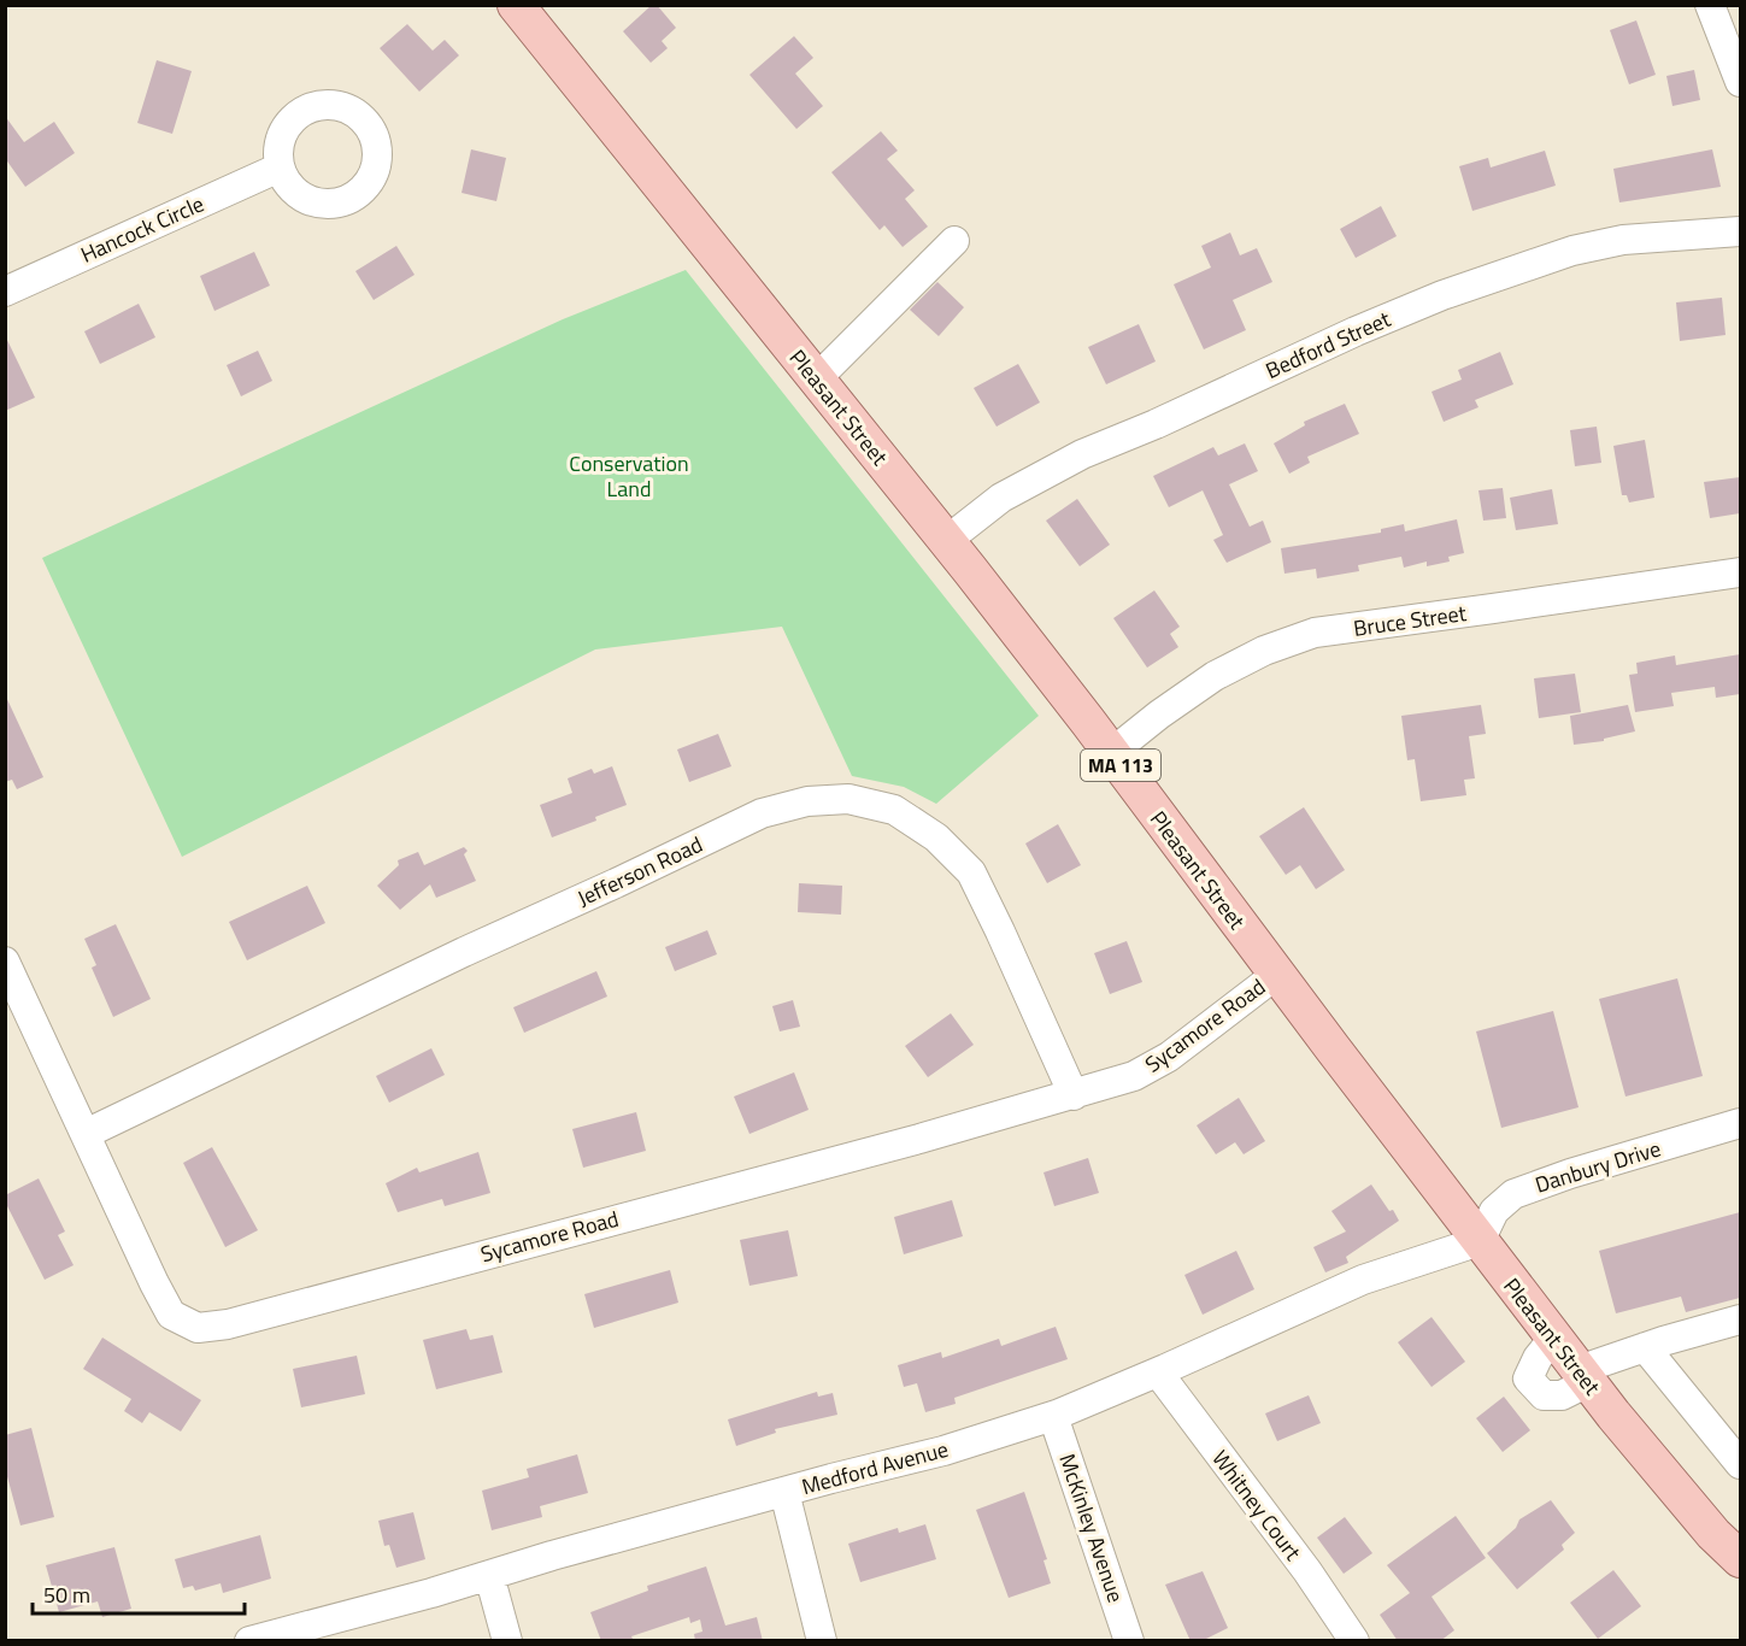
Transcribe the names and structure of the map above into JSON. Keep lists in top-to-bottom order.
{
  "streets": {
    "main road": ["Pleasant Street", "MA 113"],
    "street": [
      "Hancock Circle",
      "Bedford Street",
      "Bruce Street",
      "Jefferson Road",
      "Sycamore Road",
      "Danbury Drive",
      "Medford Avenue",
      "Whitney Court",
      "McKinley Avenue"
    ]
  },
  "crossings": [
    ["Bedford Street", "Pleasant Street"],
    ["Pleasant Street", "Bruce Street"],
    ["Pleasant Street", "Sycamore Road"],
    ["Pleasant Street", "Danbury Drive"],
    ["Pleasant Street", "Medford Avenue"],
    ["Jefferson Road", "Sycamore Road"],
    ["Danbury Drive", "Medford Avenue"],
    ["Medford Avenue", "Whitney Court"],
    ["Medford Avenue", "McKinley Avenue"]
  ],
  "parks": ["Conservation Land"],
  "scale_bar": "50 m"
}
